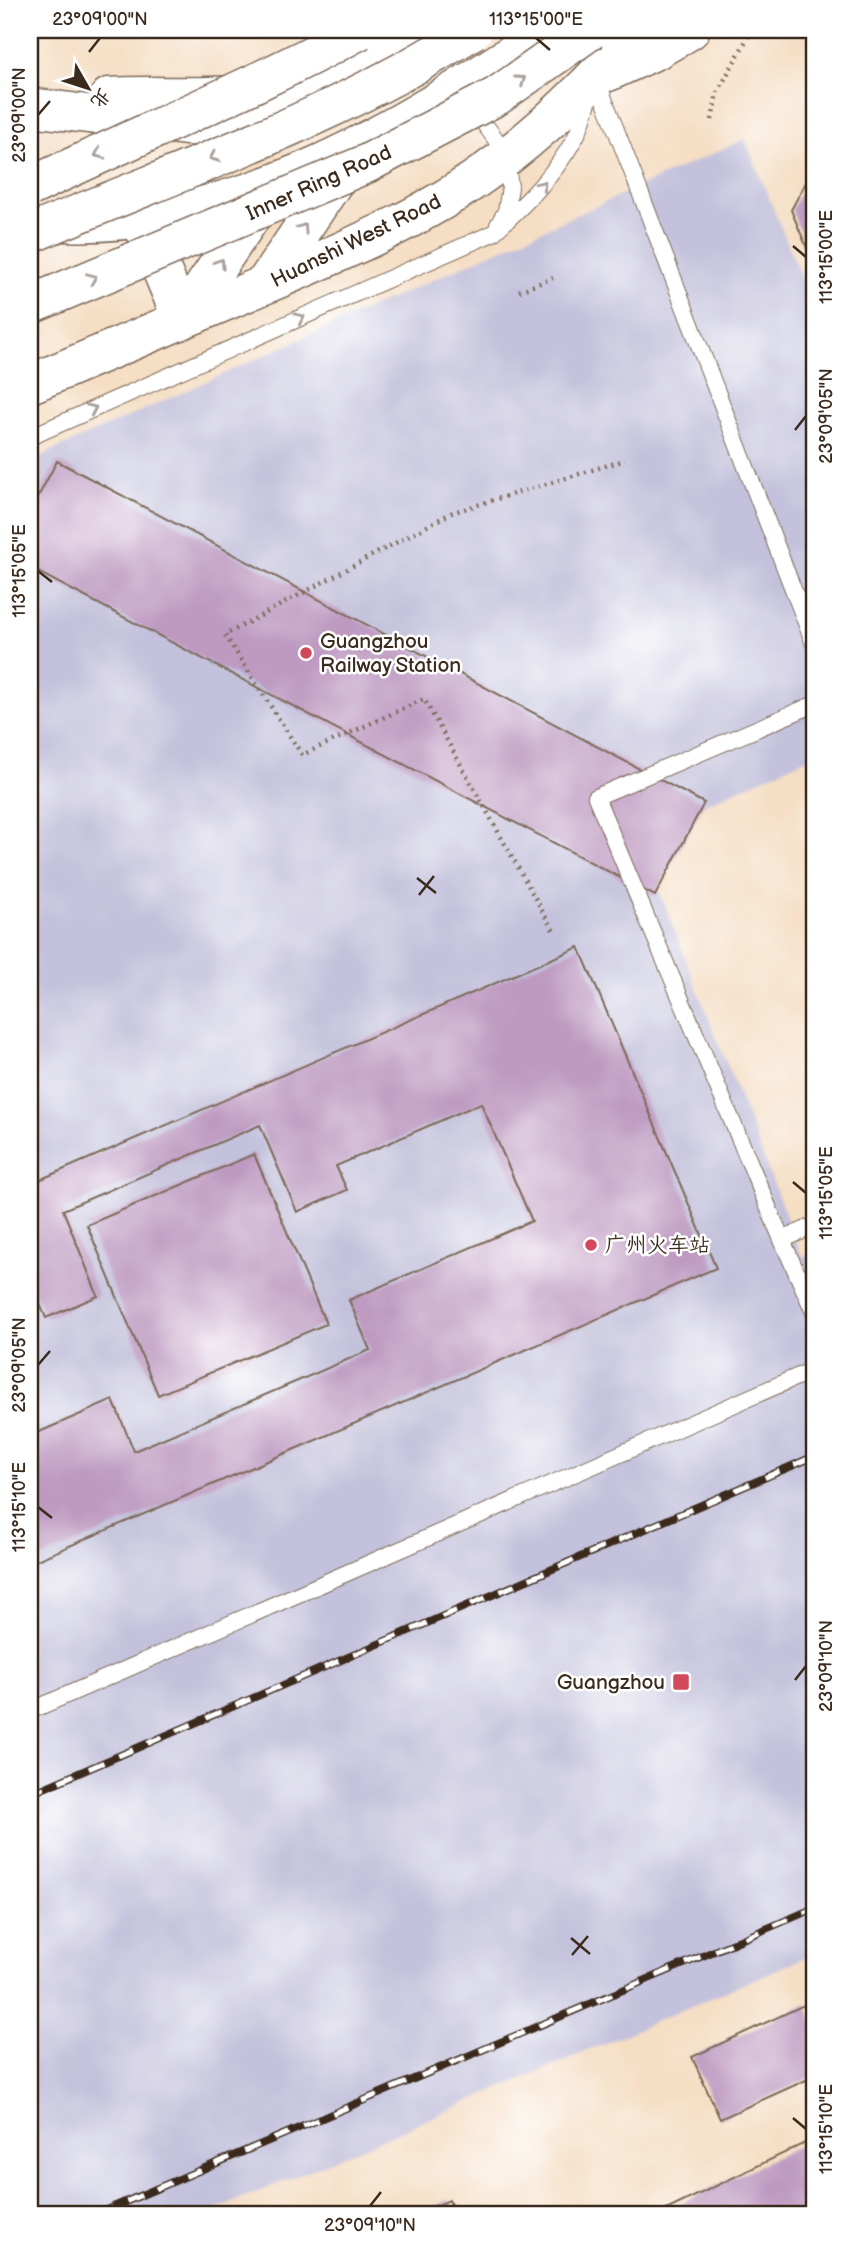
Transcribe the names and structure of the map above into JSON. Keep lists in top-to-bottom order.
{
  "streets": {
    "main road": ["Inner Ring Road", "Huanshi West Road"]
  },
  "places": {
    "other": ["Guangzhou Railway Station", "广州火车站"],
    "transit": ["Guangzhou"]
  },
  "north": "bottom right",
  "coordinates": [
    "23°09'00\"N",
    "113°15'00\"E",
    "23°09'05\"N",
    "113°15'05\"E",
    "113°15'10\"E",
    "23°09'10\"N"
  ]
}
